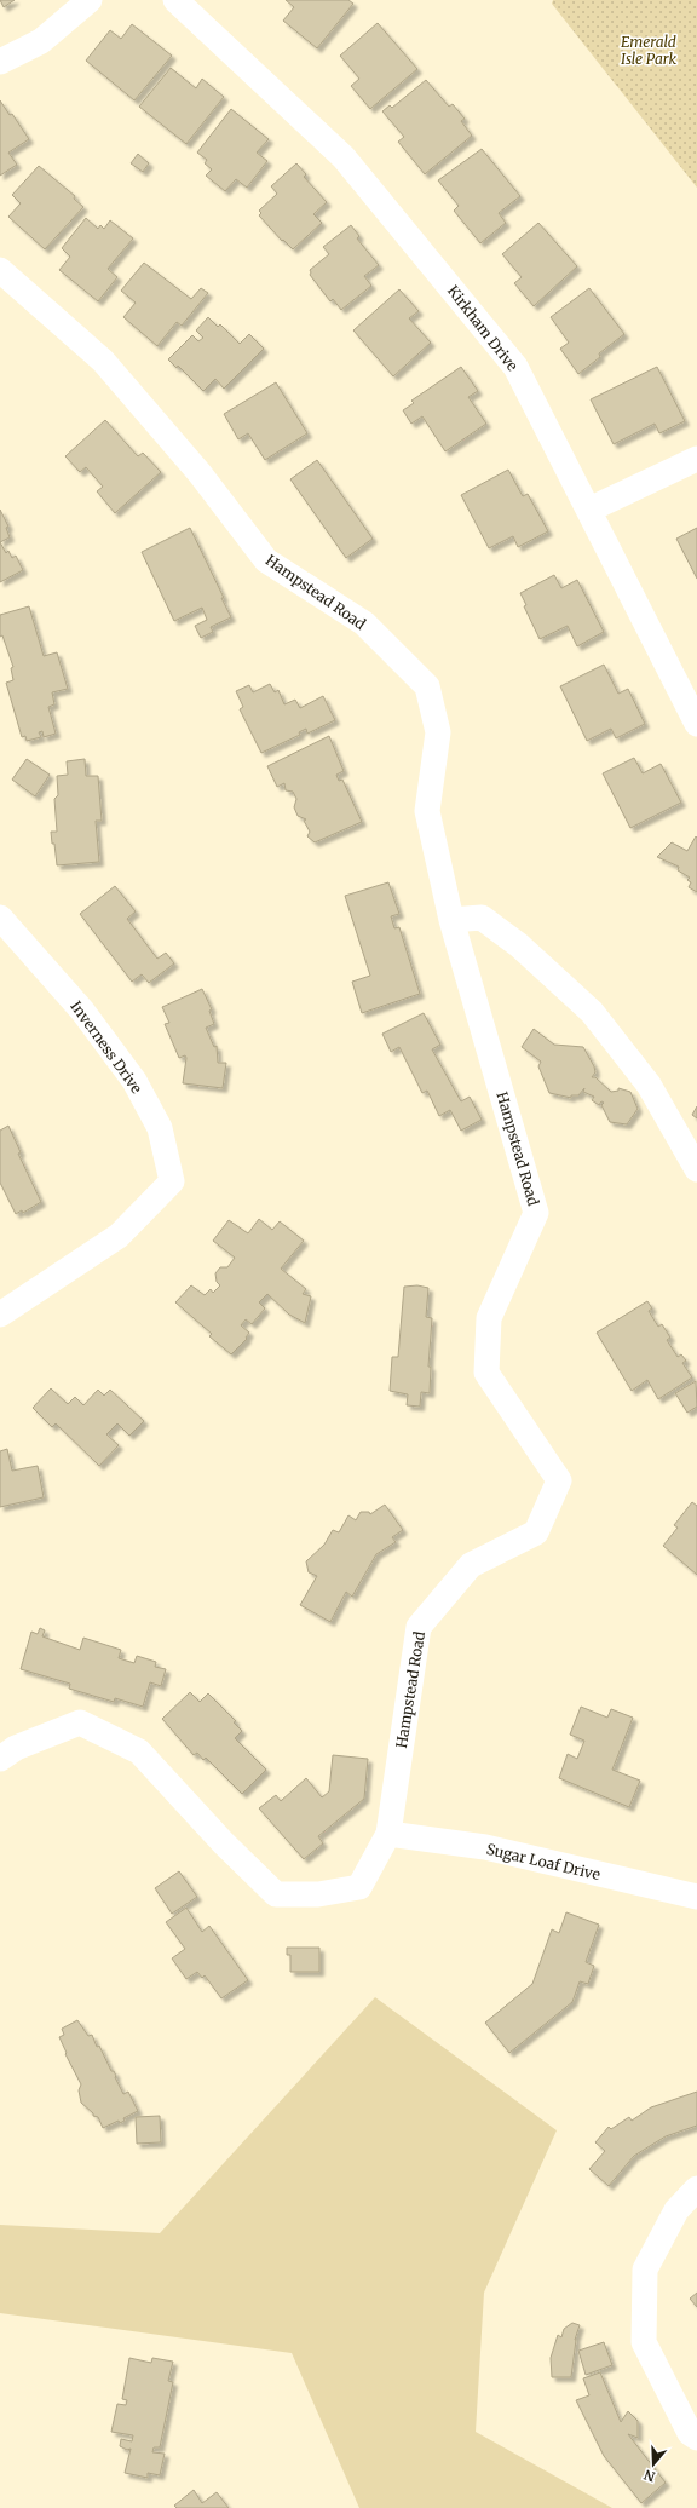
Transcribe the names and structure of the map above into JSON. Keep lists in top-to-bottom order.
{
  "streets": {
    "street": [
      "Kirkham Drive",
      "Hampstead Road",
      "Inverness Drive",
      "Sugar Loaf Drive"
    ]
  },
  "crossings": [
    ["Hampstead Road", "Sugar Loaf Drive"]
  ],
  "parks": ["Emerald Isle Park"],
  "north": "bottom"
}
